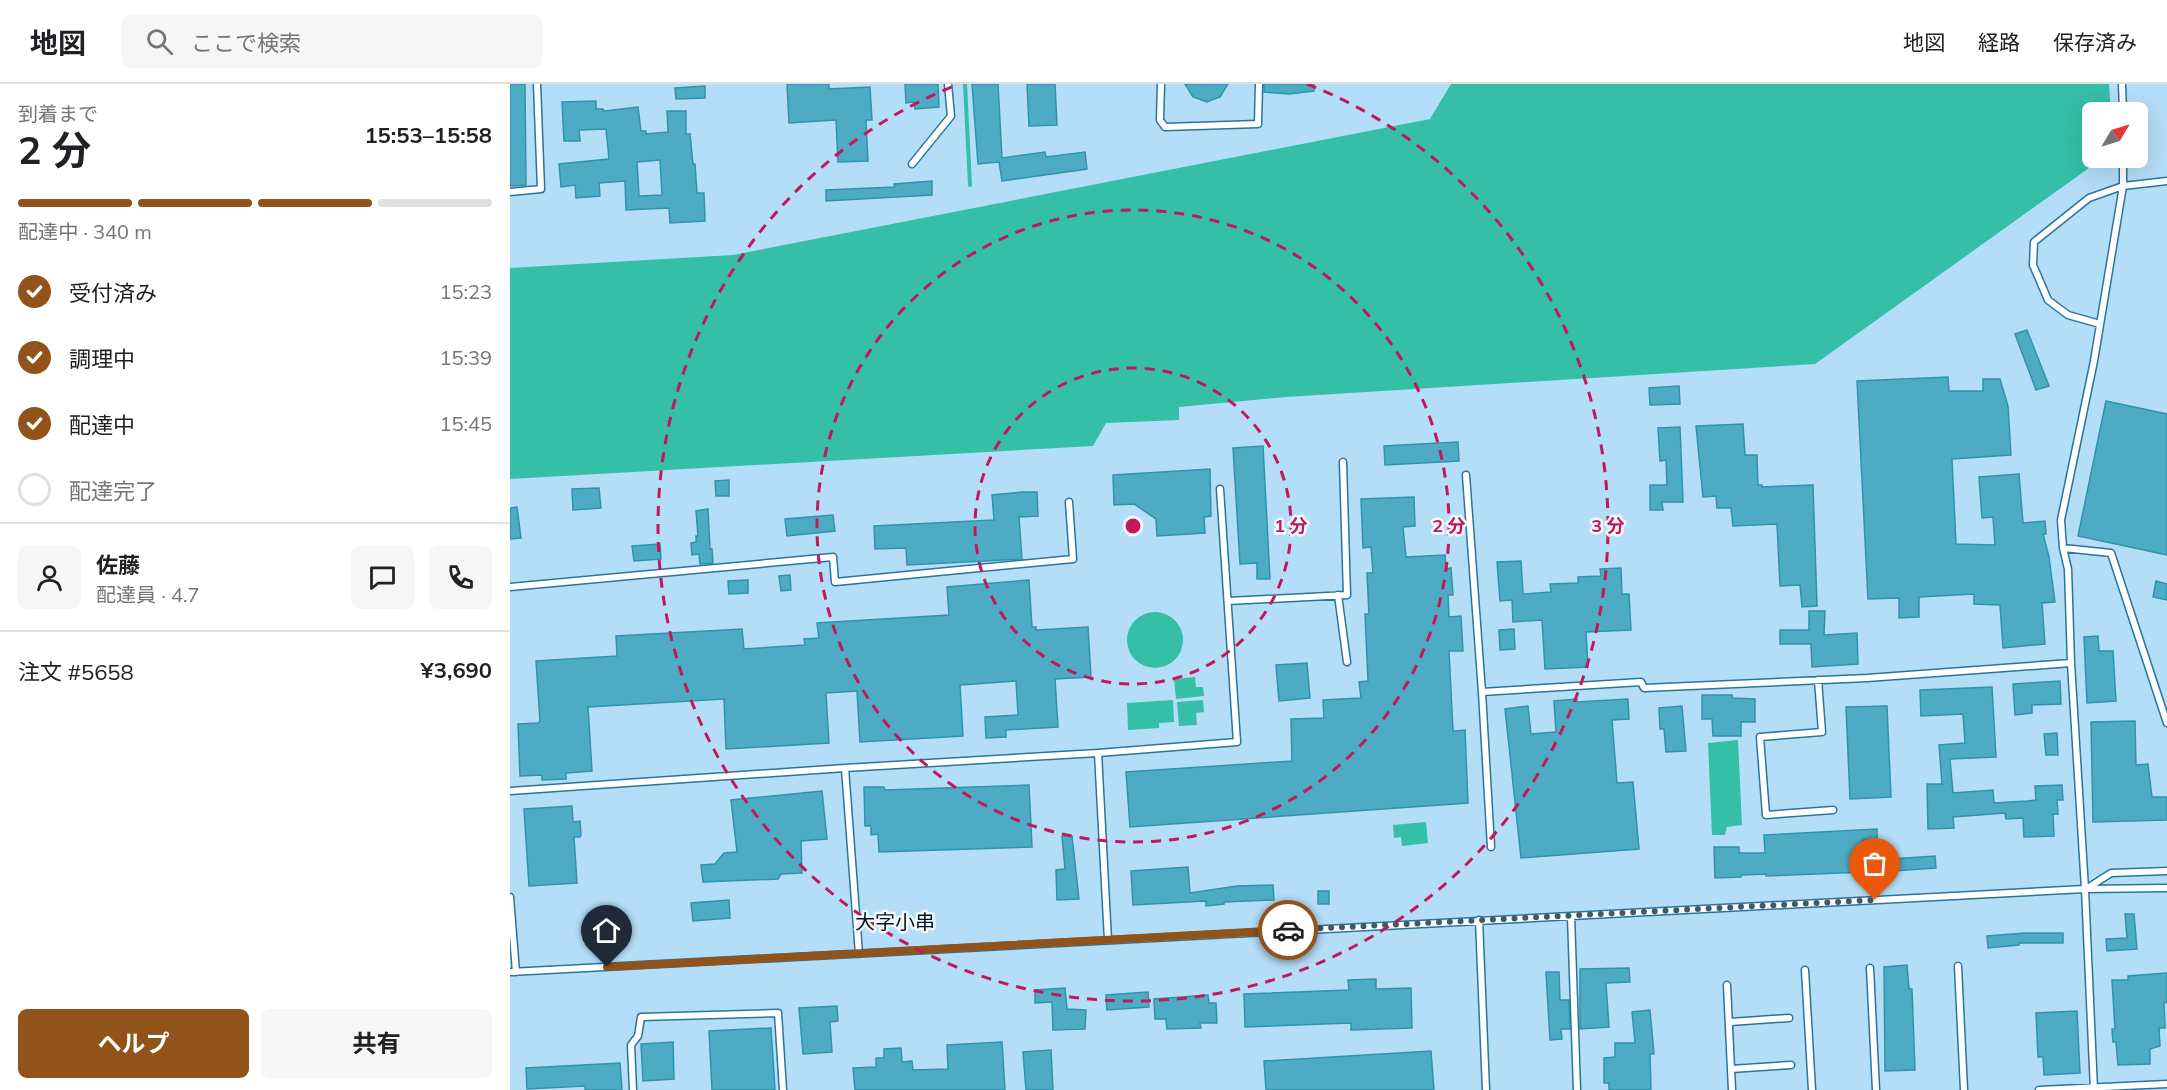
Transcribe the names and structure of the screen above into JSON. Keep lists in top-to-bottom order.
{
  "districts": ["大字小串"],
  "north": "top right",
  "page": {
    "header": "地図",
    "search": "ここで検索",
    "nav": ["地図", "経路", "保存済み"],
    "heading": ["2 分", "到着まで", "15:53–15:58"],
    "panel": [
      "佐藤",
      "配達員 · 4.7",
      "注文 #5658",
      "¥3,690"
    ],
    "bar": "配達中 · 340 m",
    "list": [
      ["受付済み", "15:23"],
      ["調理中", "15:39"],
      ["配達中", "15:45"],
      "配達完了"
    ],
    "buttons": ["ヘルプ", "共有"]
  },
  "rings": ["1 分", "2 分", "3 分"]
}
